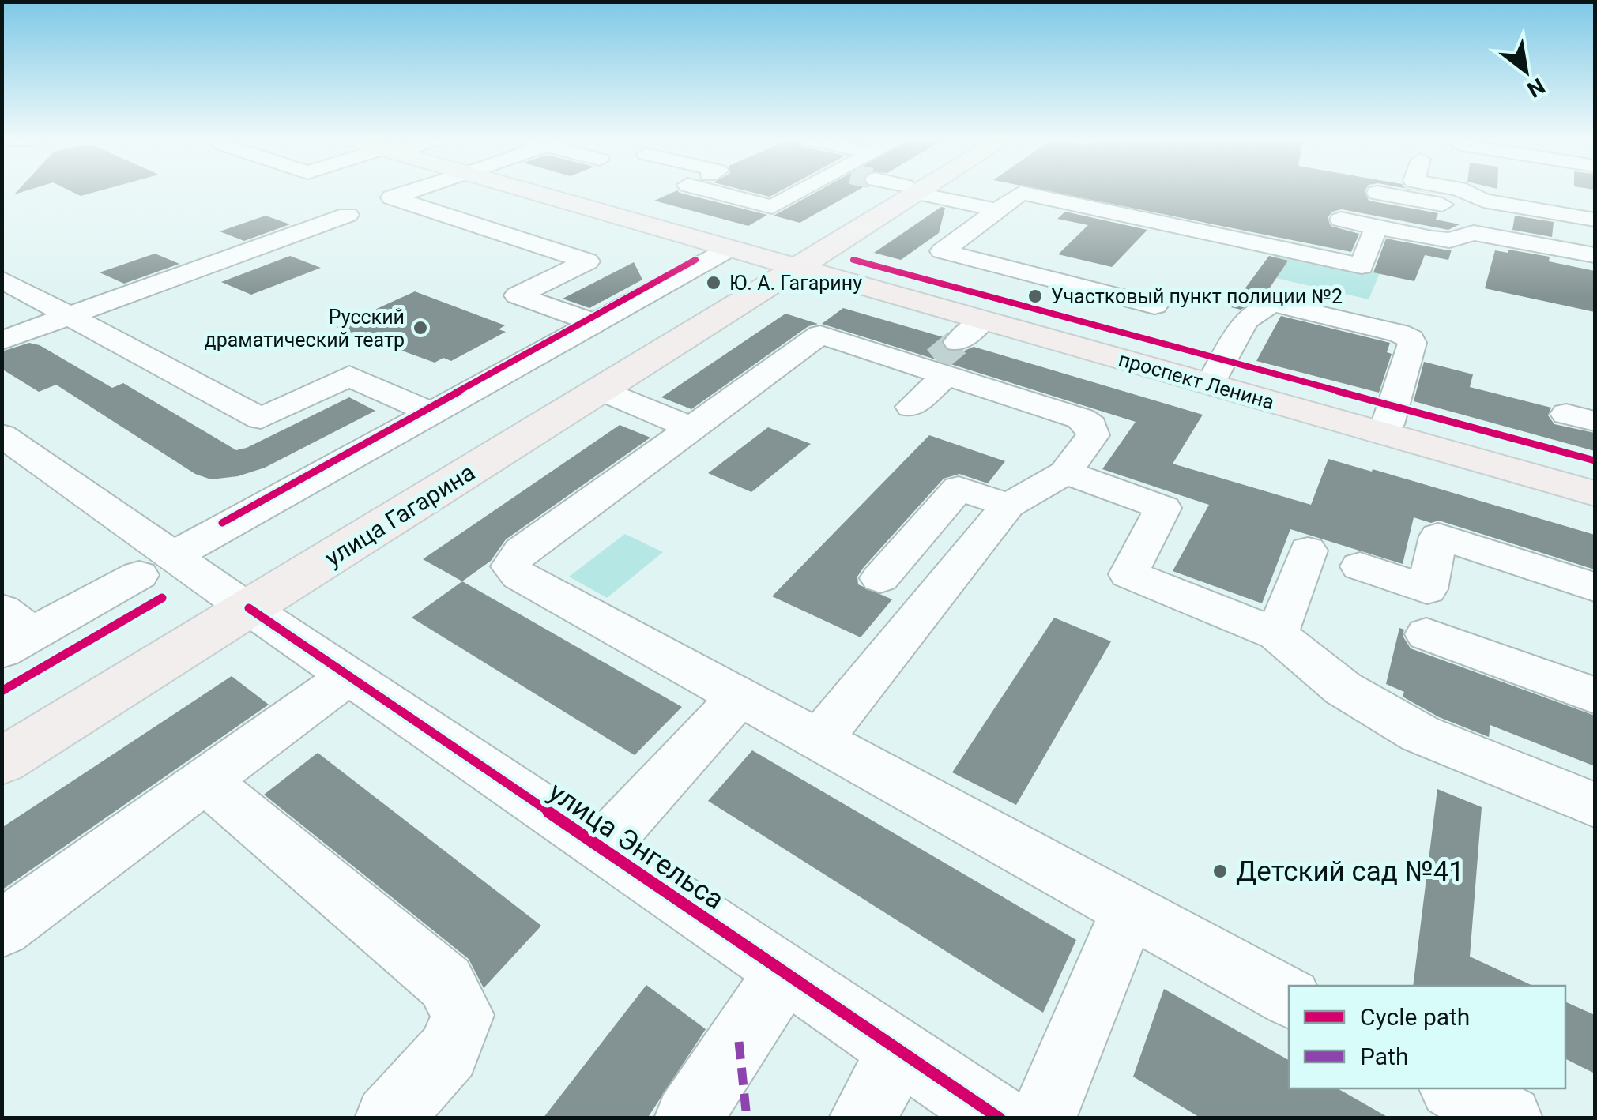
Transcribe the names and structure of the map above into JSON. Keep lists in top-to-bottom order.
{
  "streets": {
    "main road": ["проспект Ленина", "улица Гагарина"],
    "street": ["улица Энгельса"]
  },
  "crossings": [
    ["проспект Ленина", "улица Гагарина"],
    ["улица Гагарина", "улица Энгельса"]
  ],
  "places": [
    "Ю. А. Гагарину",
    "Участковый пункт полиции №2",
    "Русский драматический театр",
    "Детский сад №41"
  ],
  "legend": ["Cycle path", "Path"],
  "north": "bottom right"
}
